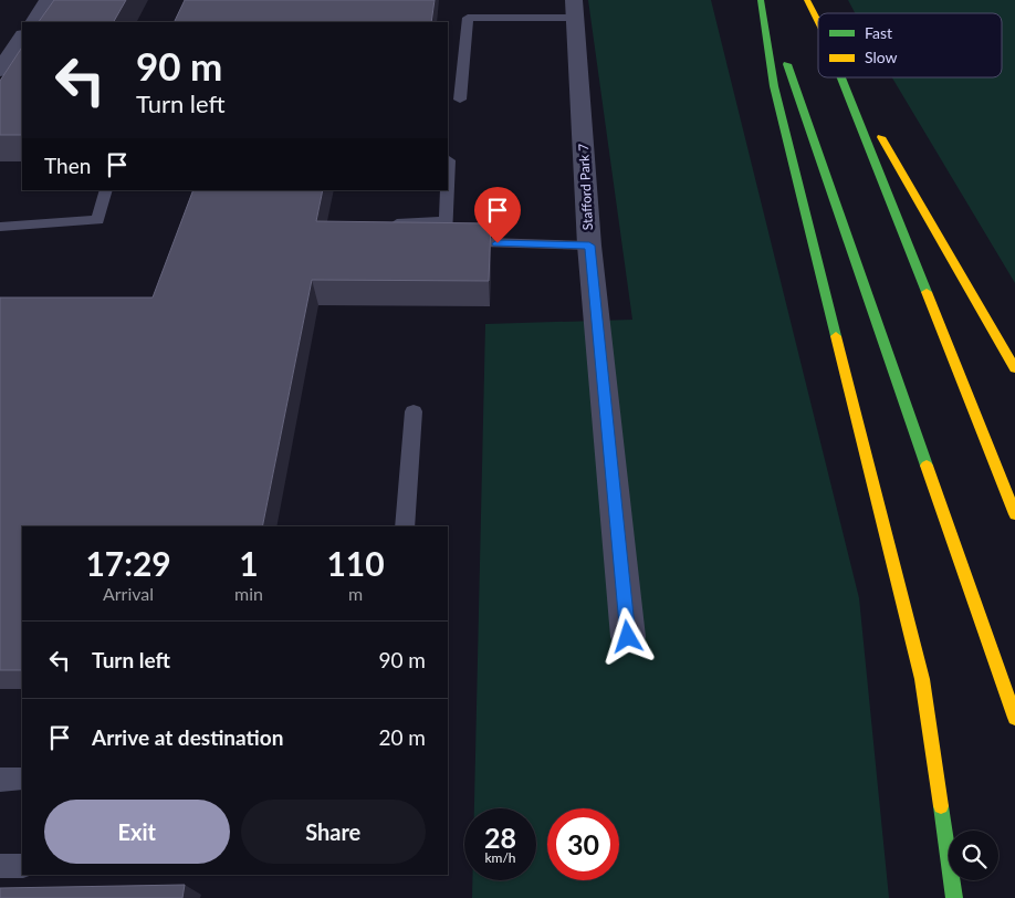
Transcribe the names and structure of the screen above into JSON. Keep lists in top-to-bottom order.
{
  "streets": {
    "street": ["Stafford Park 7"]
  },
  "legend": ["Fast", "Slow"],
  "page": {
    "turn": ["90 m", "Turn left"],
    "then": "Then",
    "eta": [
      "17:29",
      "Arrival",
      "1",
      "min",
      "110",
      "m"
    ],
    "list": [
      {
        "name": "Turn left",
        "value": "90 m"
      },
      {
        "name": "Arrive at destination",
        "value": "20 m"
      }
    ],
    "buttons": ["Exit", "Share"],
    "speed": "28 km/h",
    "limit": "30"
  }
}
